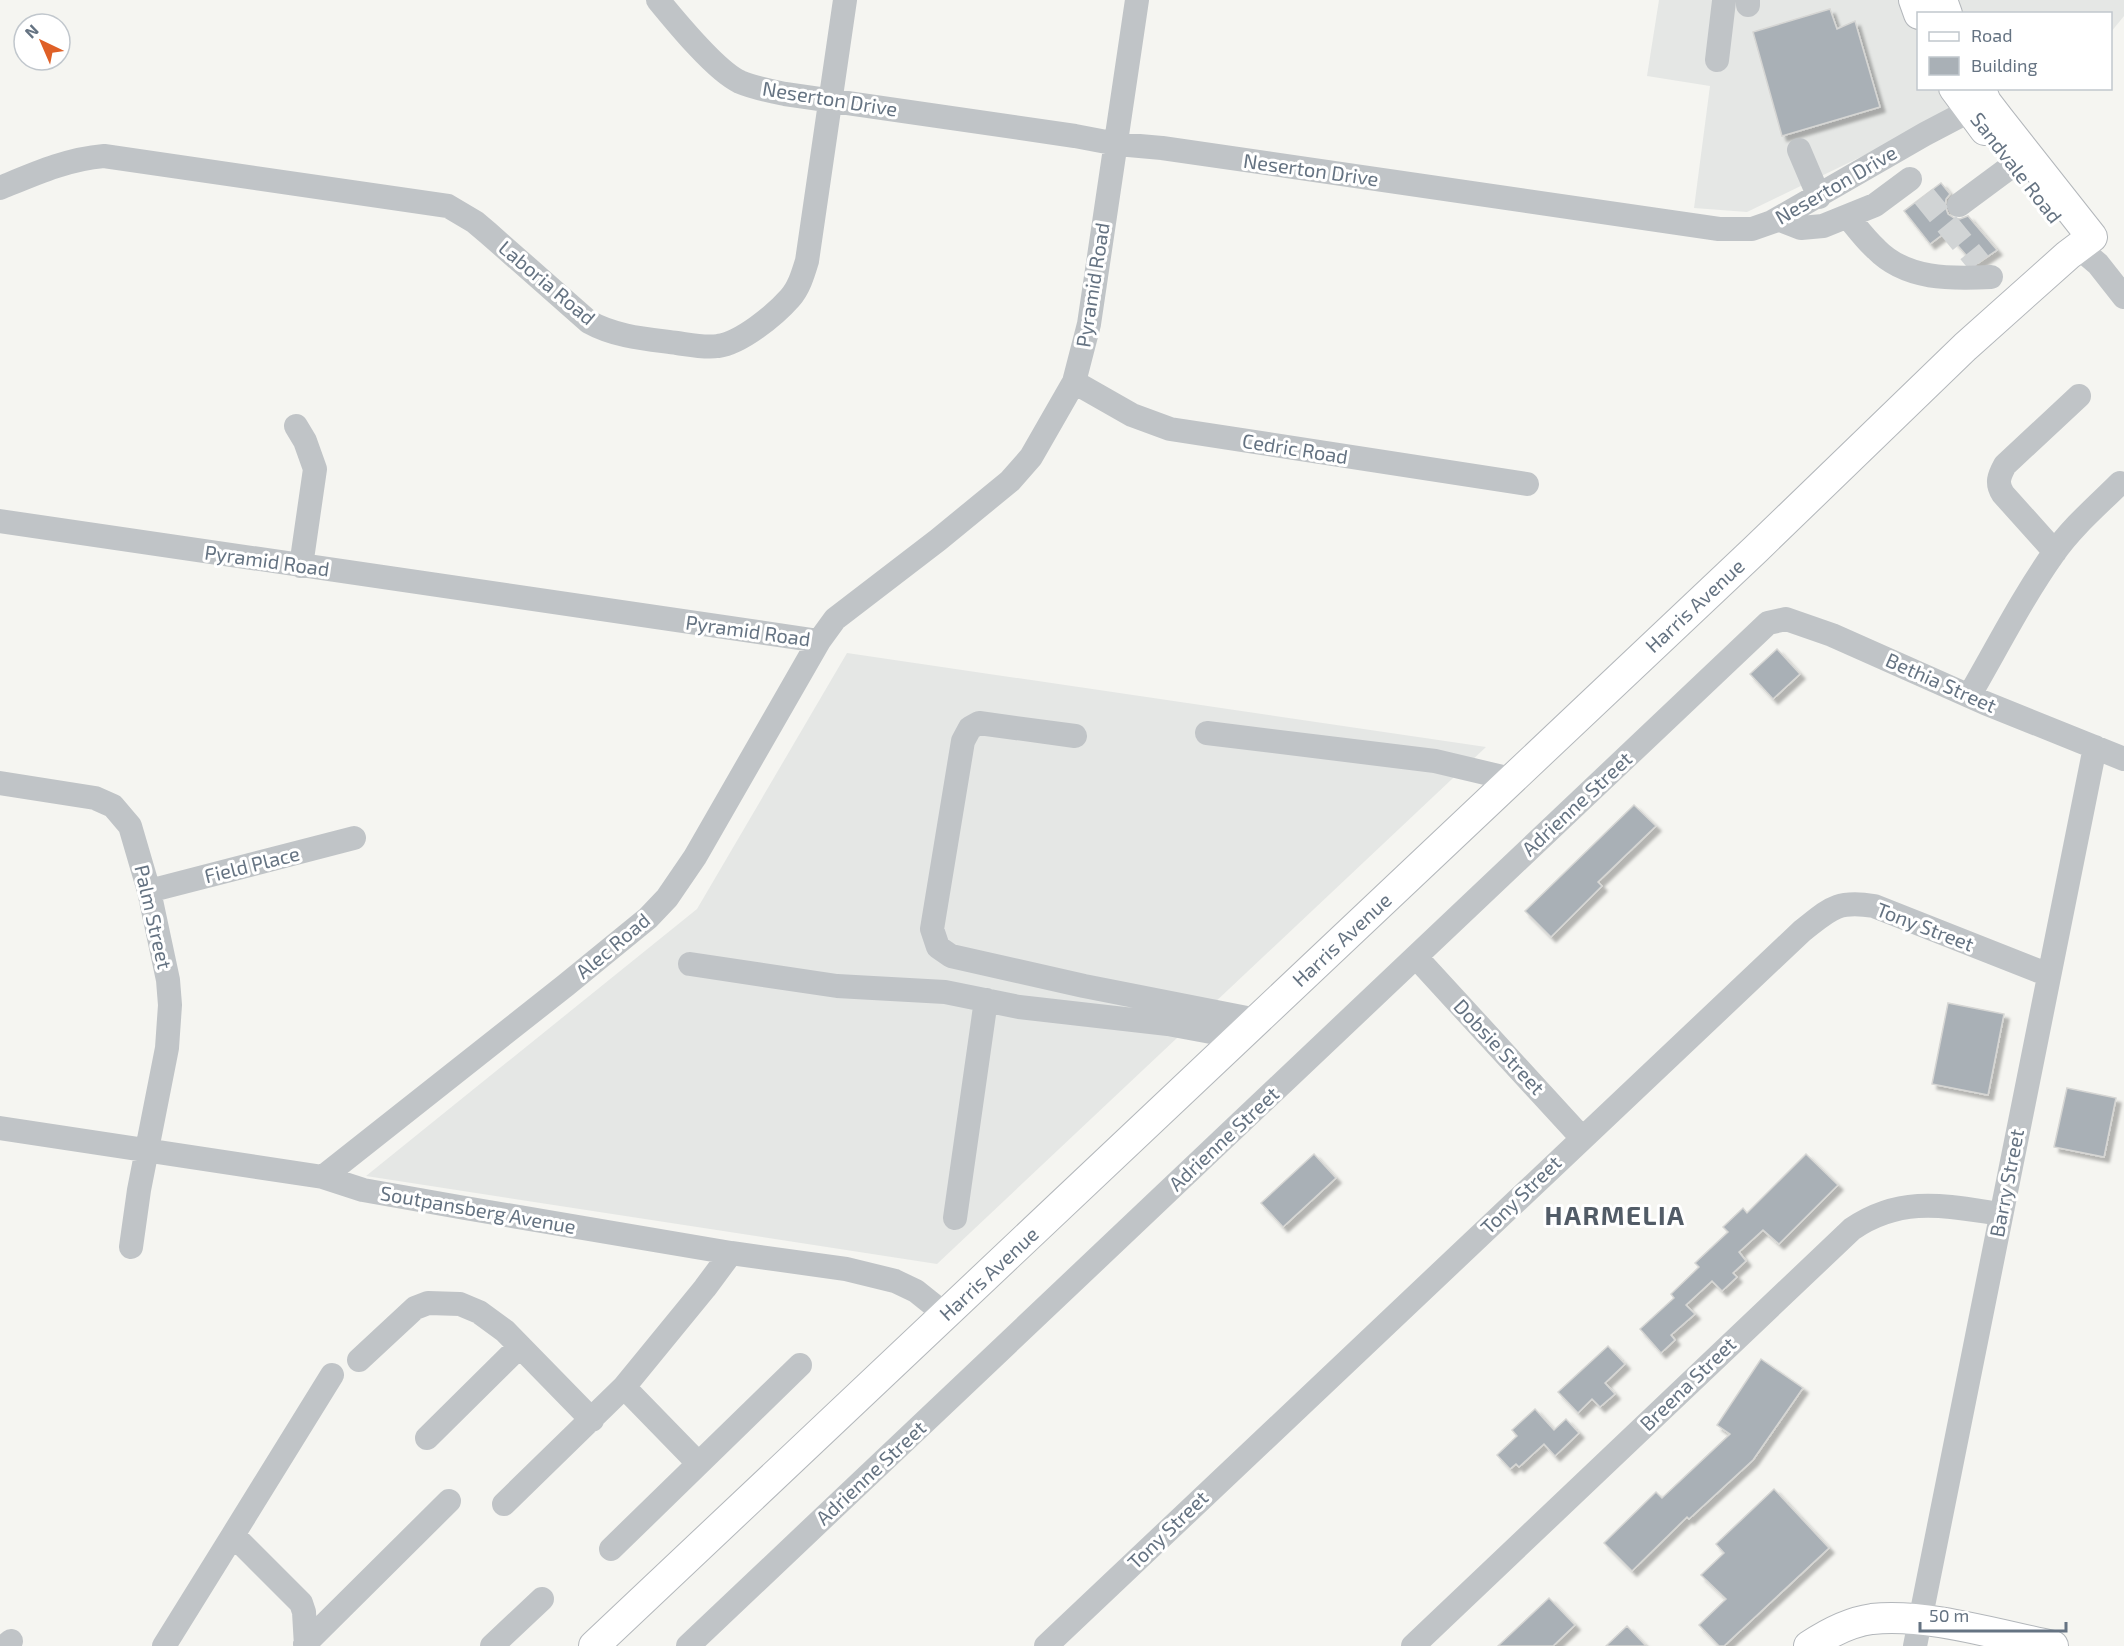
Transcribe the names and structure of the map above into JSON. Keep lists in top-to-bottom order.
{
  "streets": {
    "main road": ["Sandvale Road", "Harris Avenue"],
    "street": [
      "Neserton Drive",
      "Laboria Road",
      "Pyramid Road",
      "Cedric Road",
      "Bethia Street",
      "Adrienne Street",
      "Field Place",
      "Palm Street",
      "Tony Street",
      "Alec Road",
      "Dobsie Street",
      "Barry Street",
      "Soutpansberg Avenue",
      "Breena Street"
    ]
  },
  "crossings": [
    ["Neserton Drive", "Sandvale Road"],
    ["Neserton Drive", "Laboria Road"],
    ["Neserton Drive", "Pyramid Road"],
    ["Sandvale Road", "Harris Avenue"],
    ["Pyramid Road", "Cedric Road"],
    ["Pyramid Road", "Alec Road"],
    ["Harris Avenue", "Soutpansberg Avenue"],
    ["Bethia Street", "Adrienne Street"],
    ["Bethia Street", "Barry Street"],
    ["Adrienne Street", "Dobsie Street"],
    ["Field Place", "Palm Street"],
    ["Palm Street", "Soutpansberg Avenue"],
    ["Tony Street", "Dobsie Street"],
    ["Tony Street", "Barry Street"],
    ["Alec Road", "Soutpansberg Avenue"],
    ["Barry Street", "Breena Street"]
  ],
  "districts": ["HARMELIA"],
  "legend": ["Road", "Building"],
  "scale_bar": "50 m",
  "north": "top left"
}
